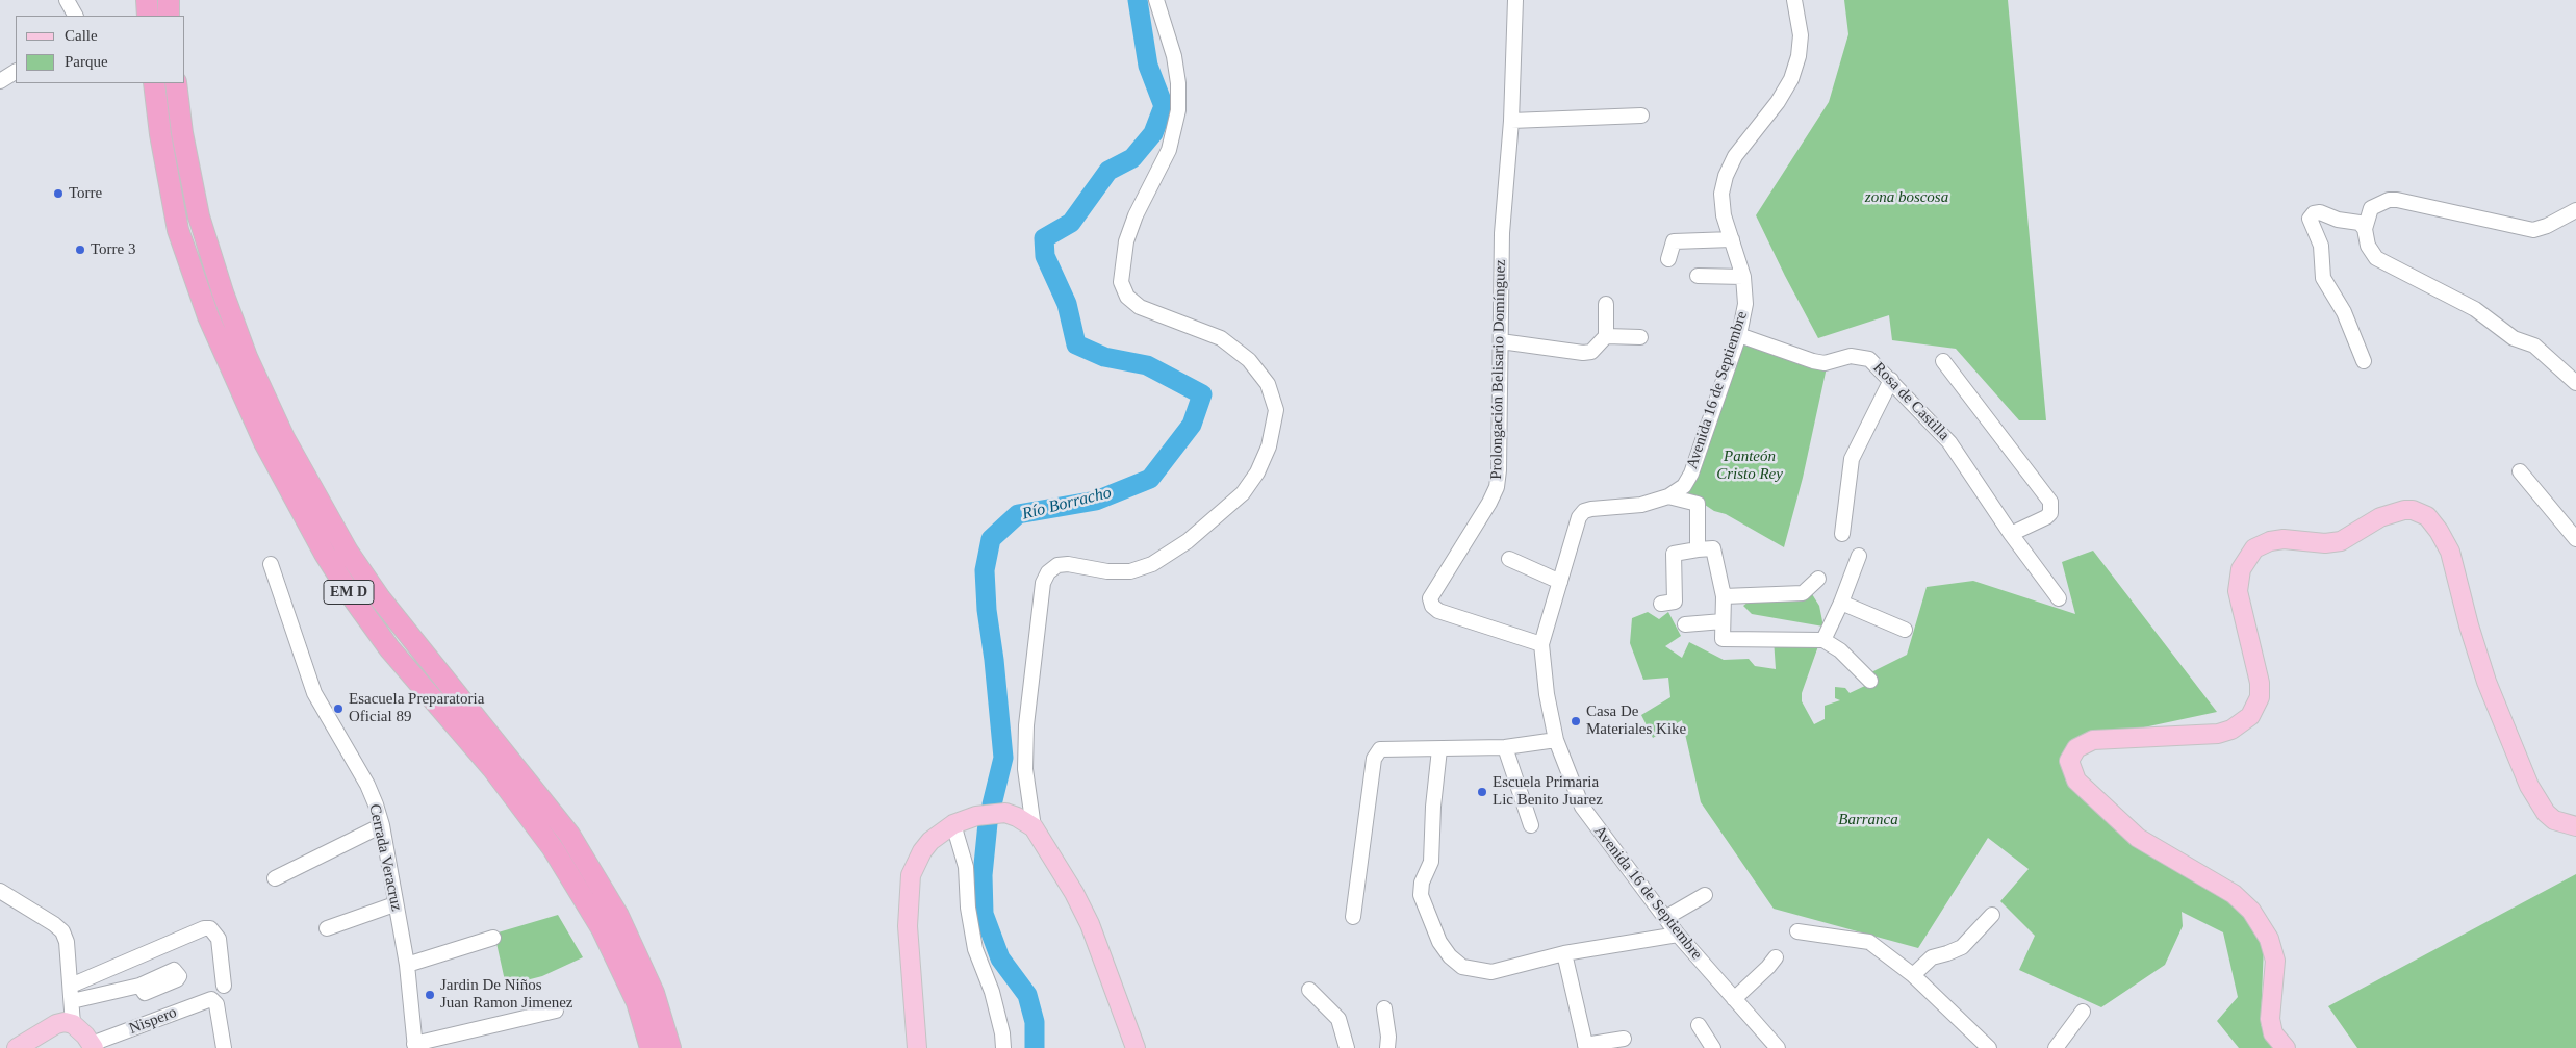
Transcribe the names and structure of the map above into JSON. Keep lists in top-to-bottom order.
{
  "streets": {
    "highway": ["EM D"],
    "street": [
      "Prolongación Belisario Domínguez",
      "Avenida 16 de Septiembre",
      "Rosa de Castilla",
      "Cerrada Veracruz",
      "Nispero"
    ]
  },
  "crossings": [
    ["Prolongación Belisario Domínguez", "Avenida 16 de Septiembre"],
    ["Avenida 16 de Septiembre", "Rosa de Castilla"]
  ],
  "water": ["Río Borracho"],
  "parks": ["zona boscosa", "Panteón Cristo Rey", "Barranca"],
  "places": [
    "Torre",
    "Torre 3",
    "Esacuela Preparatoria Oficial 89",
    "Casa De Materiales Kike",
    "Escuela Primaria Lic Benito Juarez",
    "Jardin De Niños Juan Ramon Jimenez"
  ],
  "legend": ["Calle", "Parque"]
}
